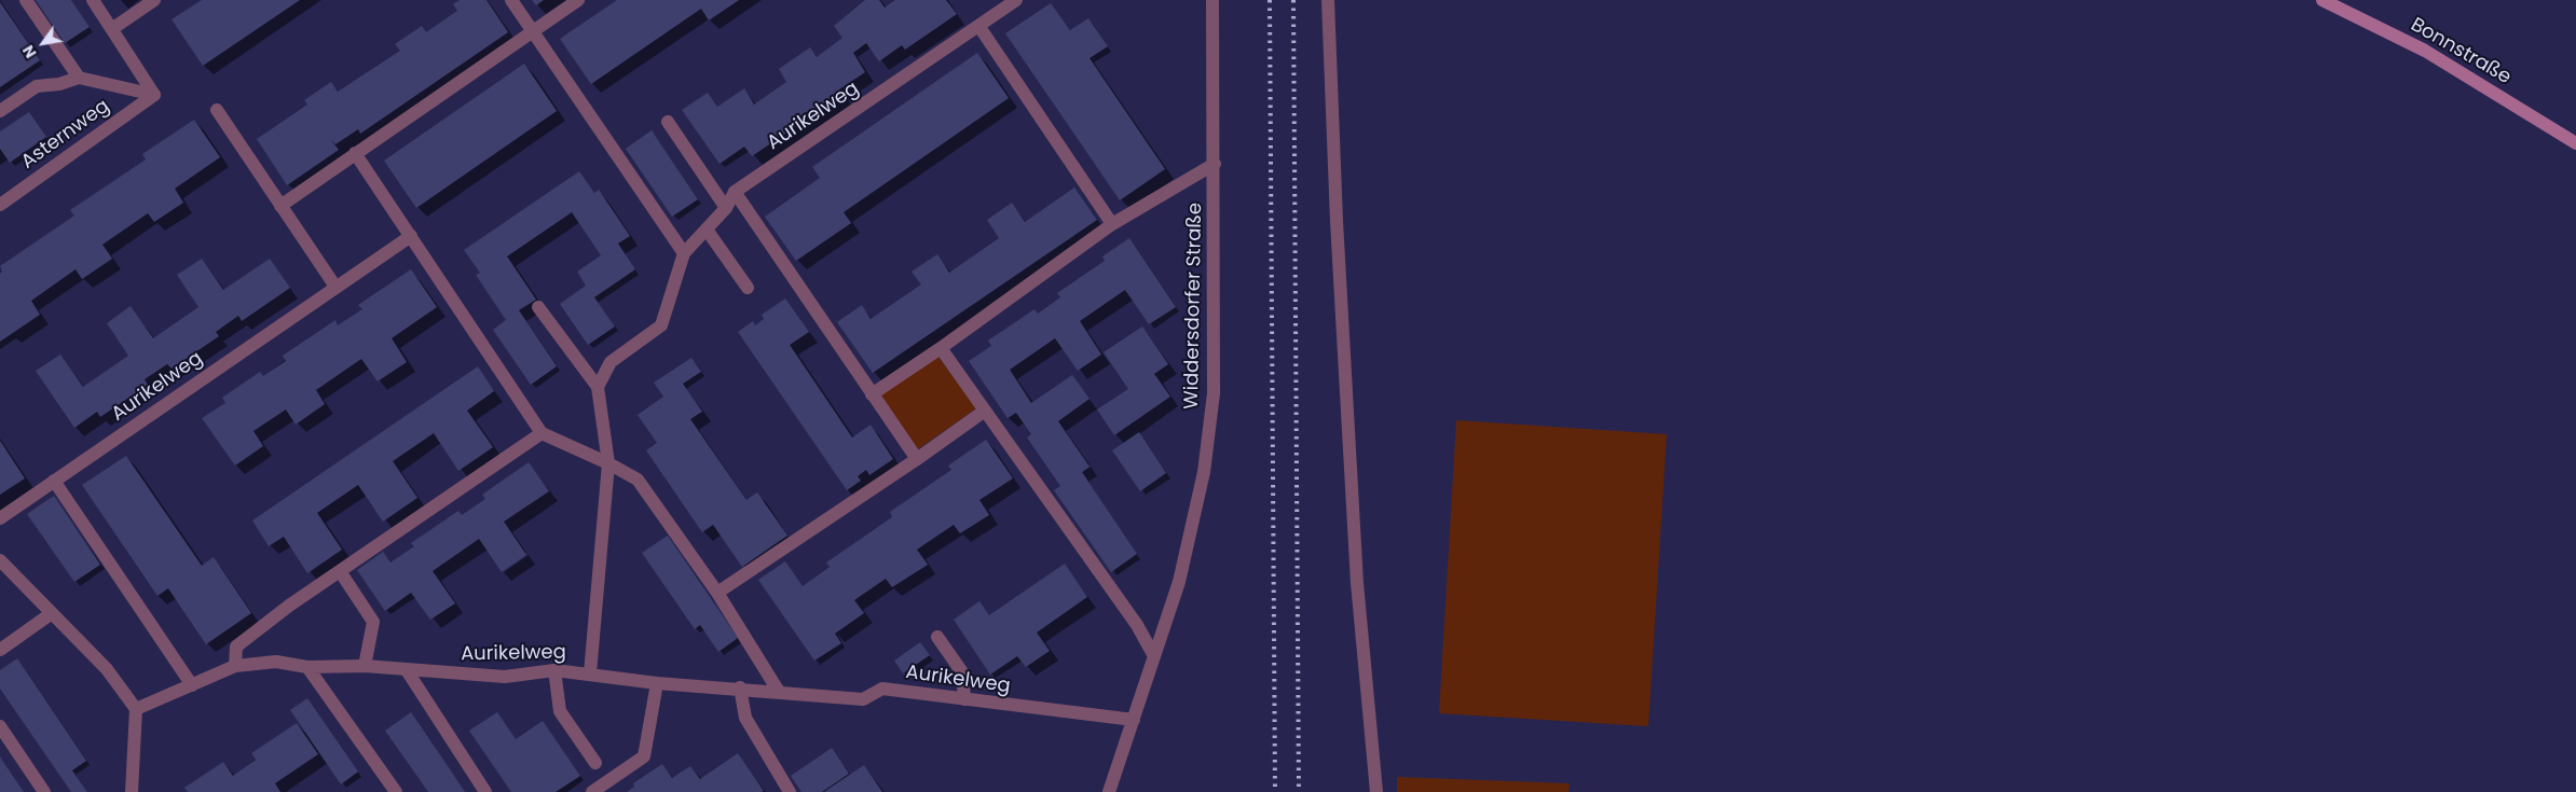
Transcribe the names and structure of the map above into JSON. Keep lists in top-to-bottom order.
{
  "streets": {
    "main road": ["Bonnstraße"],
    "street": ["Aurikelweg", "Asternweg", "Widdersdorfer Straße"]
  },
  "crossings": [
    ["Aurikelweg", "Widdersdorfer Straße"]
  ],
  "north": "bottom left"
}
